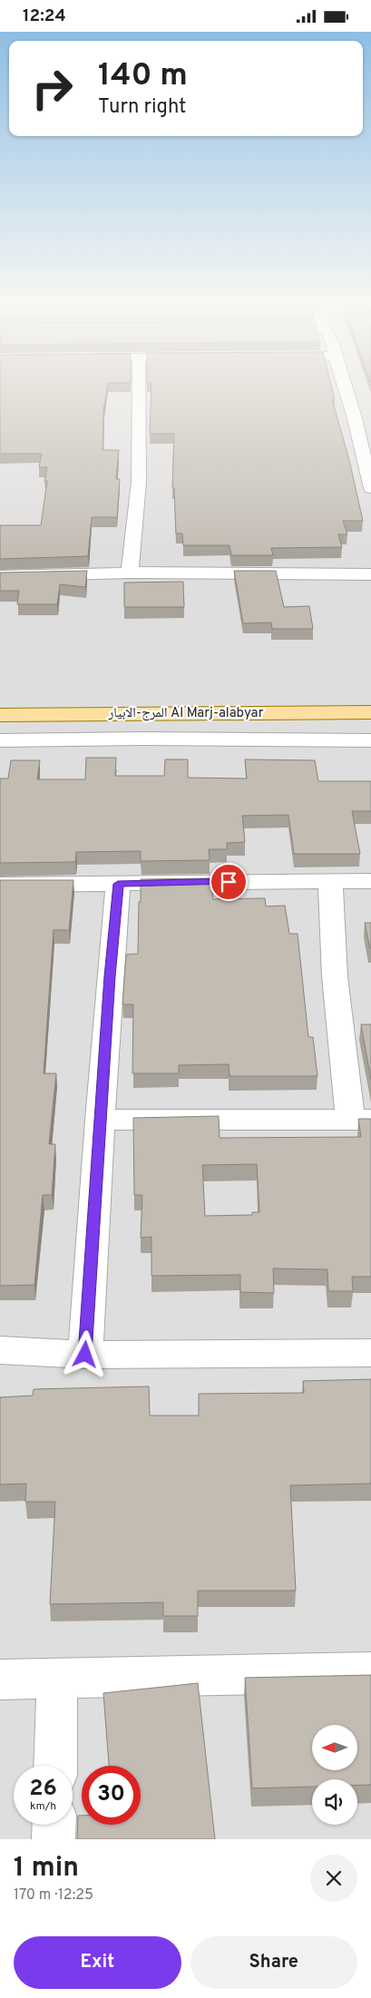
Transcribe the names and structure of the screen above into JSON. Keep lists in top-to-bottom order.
{
  "streets": {
    "main road": ["المرج-الابيار Al Marj-alabyar"]
  },
  "north": "left",
  "page": {
    "status": "12:24",
    "turn": ["140 m", "Turn right"],
    "speed": "26 km/h",
    "limit": "30",
    "heading": ["1 min", "170 m · 12:25"],
    "buttons": ["Exit", "Share"]
  }
}
